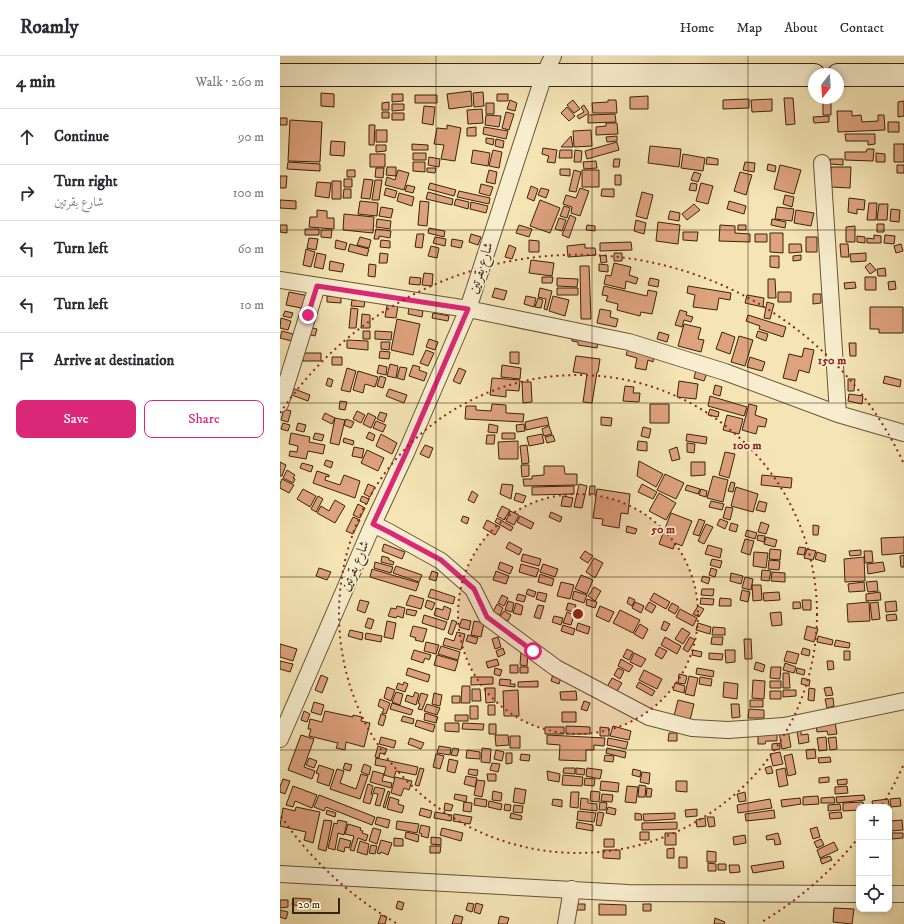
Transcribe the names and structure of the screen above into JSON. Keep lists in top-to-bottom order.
{
  "streets": {
    "street": ["شارع بقرتين"]
  },
  "scale_bar": "20 m",
  "north": "bottom",
  "page": {
    "header": "Roamly",
    "nav": [
      "Home",
      "Map",
      "About",
      "Contact"
    ],
    "heading": ["4 min", "Walk · 260 m"],
    "list": [
      ["Continue", "90 m"],
      ["Turn right", "شارع بقرتين", "100 m"],
      ["Turn left", "60 m"],
      ["Turn left", "10 m"],
      "Arrive at destination"
    ],
    "buttons": ["Save", "Share"],
    "map_buttons": ["+", "−"],
    "scale": "20 m"
  },
  "rings": ["150 m", "100 m", "50 m"]
}
